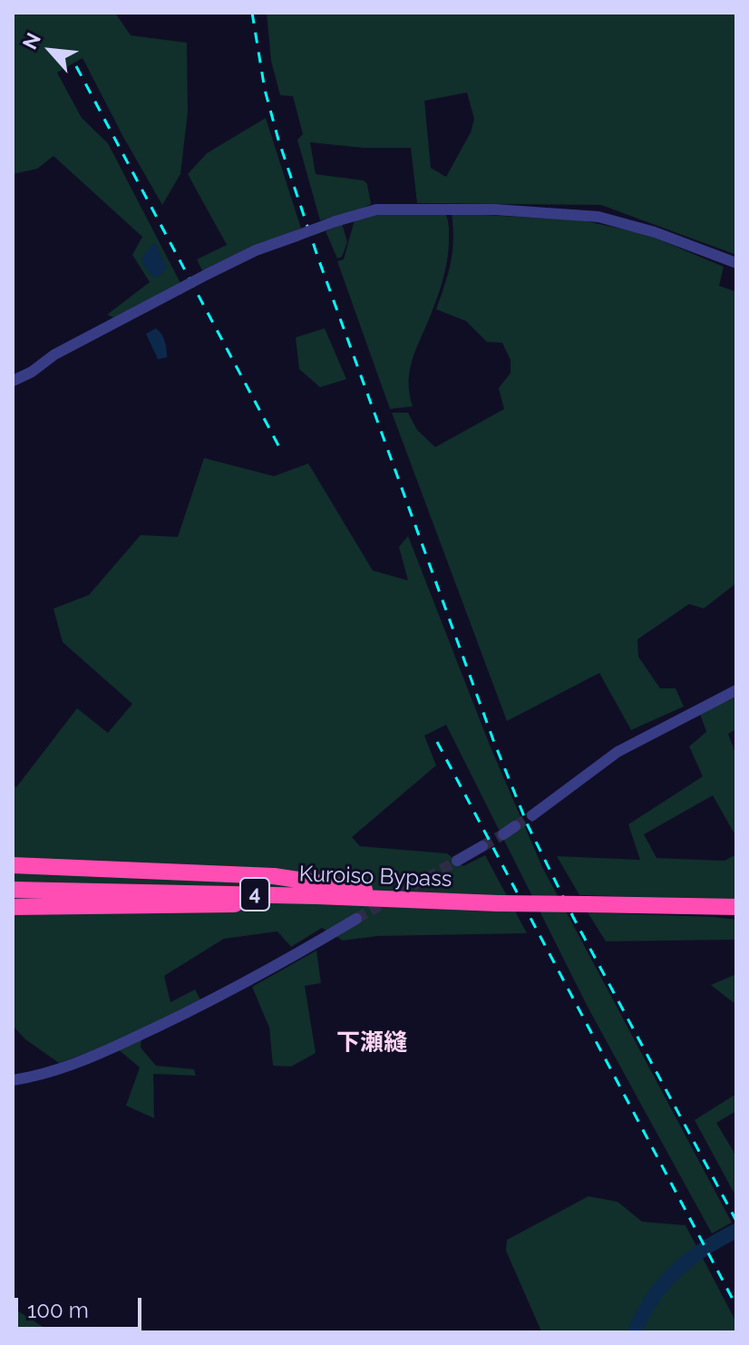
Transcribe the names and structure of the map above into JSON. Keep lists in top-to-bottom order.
{
  "streets": {
    "highway": ["Kuroiso Bypass", "4"]
  },
  "crossings": [
    ["Kuroiso Bypass", "4"]
  ],
  "districts": ["下瀬縫"],
  "scale_bar": "100 m",
  "north": "top left"
}
